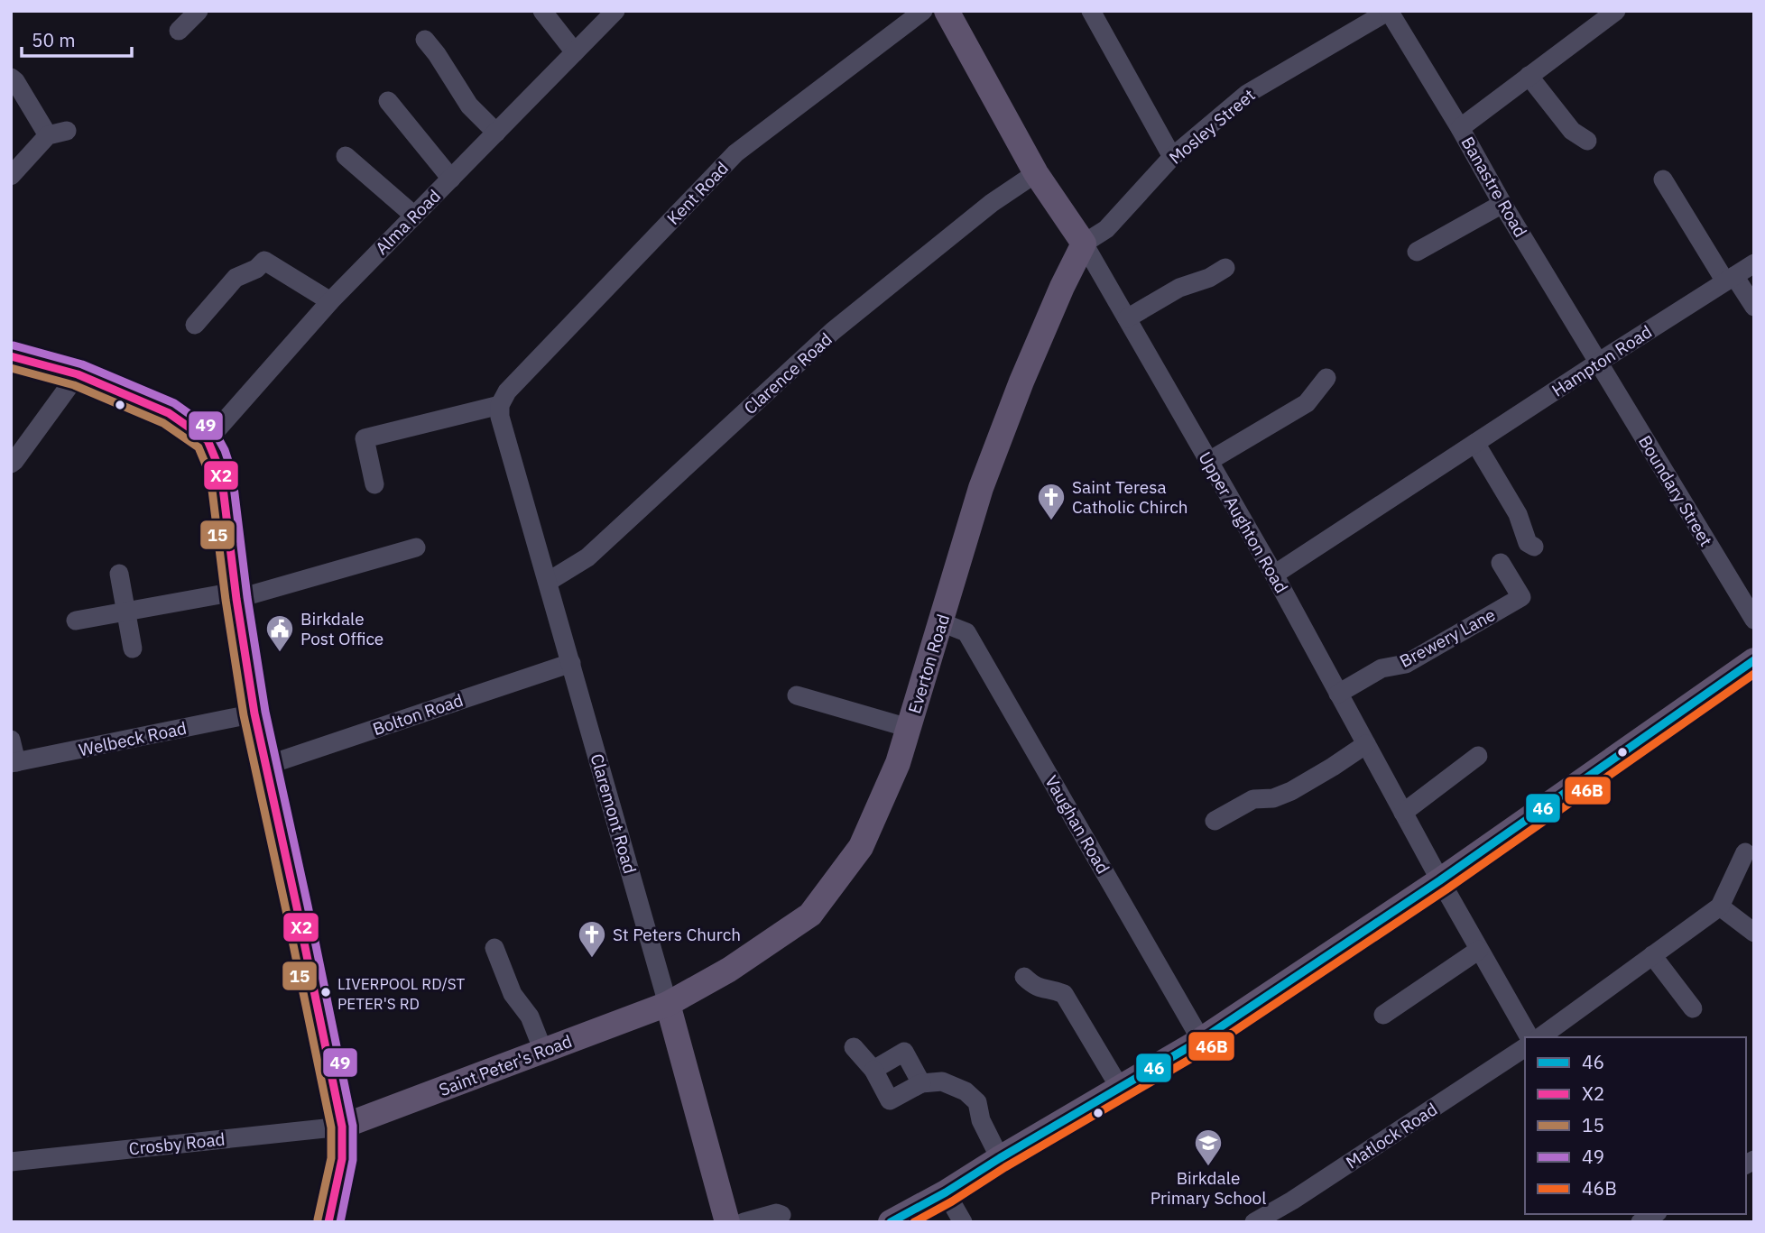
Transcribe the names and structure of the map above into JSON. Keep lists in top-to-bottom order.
{
  "streets": {
    "main road": [
      "Upper Aughton Road",
      "Everton Road",
      "Claremont Road",
      "Saint Peter's Road"
    ],
    "street": [
      "Mosley Street",
      "Banastre Road",
      "Kent Road",
      "Alma Road",
      "Hampton Road",
      "Clarence Road",
      "Boundary Street",
      "Brewery Lane",
      "Bolton Road",
      "Welbeck Road",
      "Vaughan Road",
      "Matlock Road",
      "Crosby Road"
    ]
  },
  "crossings": [
    ["Mosley Street", "Banastre Road"],
    ["Mosley Street", "Upper Aughton Road"],
    ["Mosley Street", "Everton Road"],
    ["Banastre Road", "Hampton Road"],
    ["Banastre Road", "Boundary Street"],
    ["Kent Road", "Claremont Road"],
    ["Hampton Road", "Boundary Street"],
    ["Hampton Road", "Upper Aughton Road"],
    ["Clarence Road", "Upper Aughton Road"],
    ["Clarence Road", "Claremont Road"],
    ["Upper Aughton Road", "Brewery Lane"],
    ["Upper Aughton Road", "Everton Road"],
    ["Everton Road", "Claremont Road"],
    ["Everton Road", "Vaughan Road"],
    ["Everton Road", "Saint Peter's Road"],
    ["Bolton Road", "Claremont Road"],
    ["Claremont Road", "Saint Peter's Road"],
    ["Saint Peter's Road", "Crosby Road"]
  ],
  "places": {
    "church": ["Saint Teresa Catholic Chirch", "St Peters Church"],
    "public building": ["Birkdale Post Office"],
    "other": ["LIVERPOOL RD/ST PETER'S RD"],
    "school or university": ["Birkdale Primary School"]
  },
  "lines": [
    "transit line 49",
    "transit line X2",
    "transit line 15",
    "transit line 46",
    "transit line 46B"
  ],
  "legend": [
    "46",
    "X2",
    "15",
    "49",
    "46B"
  ],
  "scale_bar": "50 m"
}
